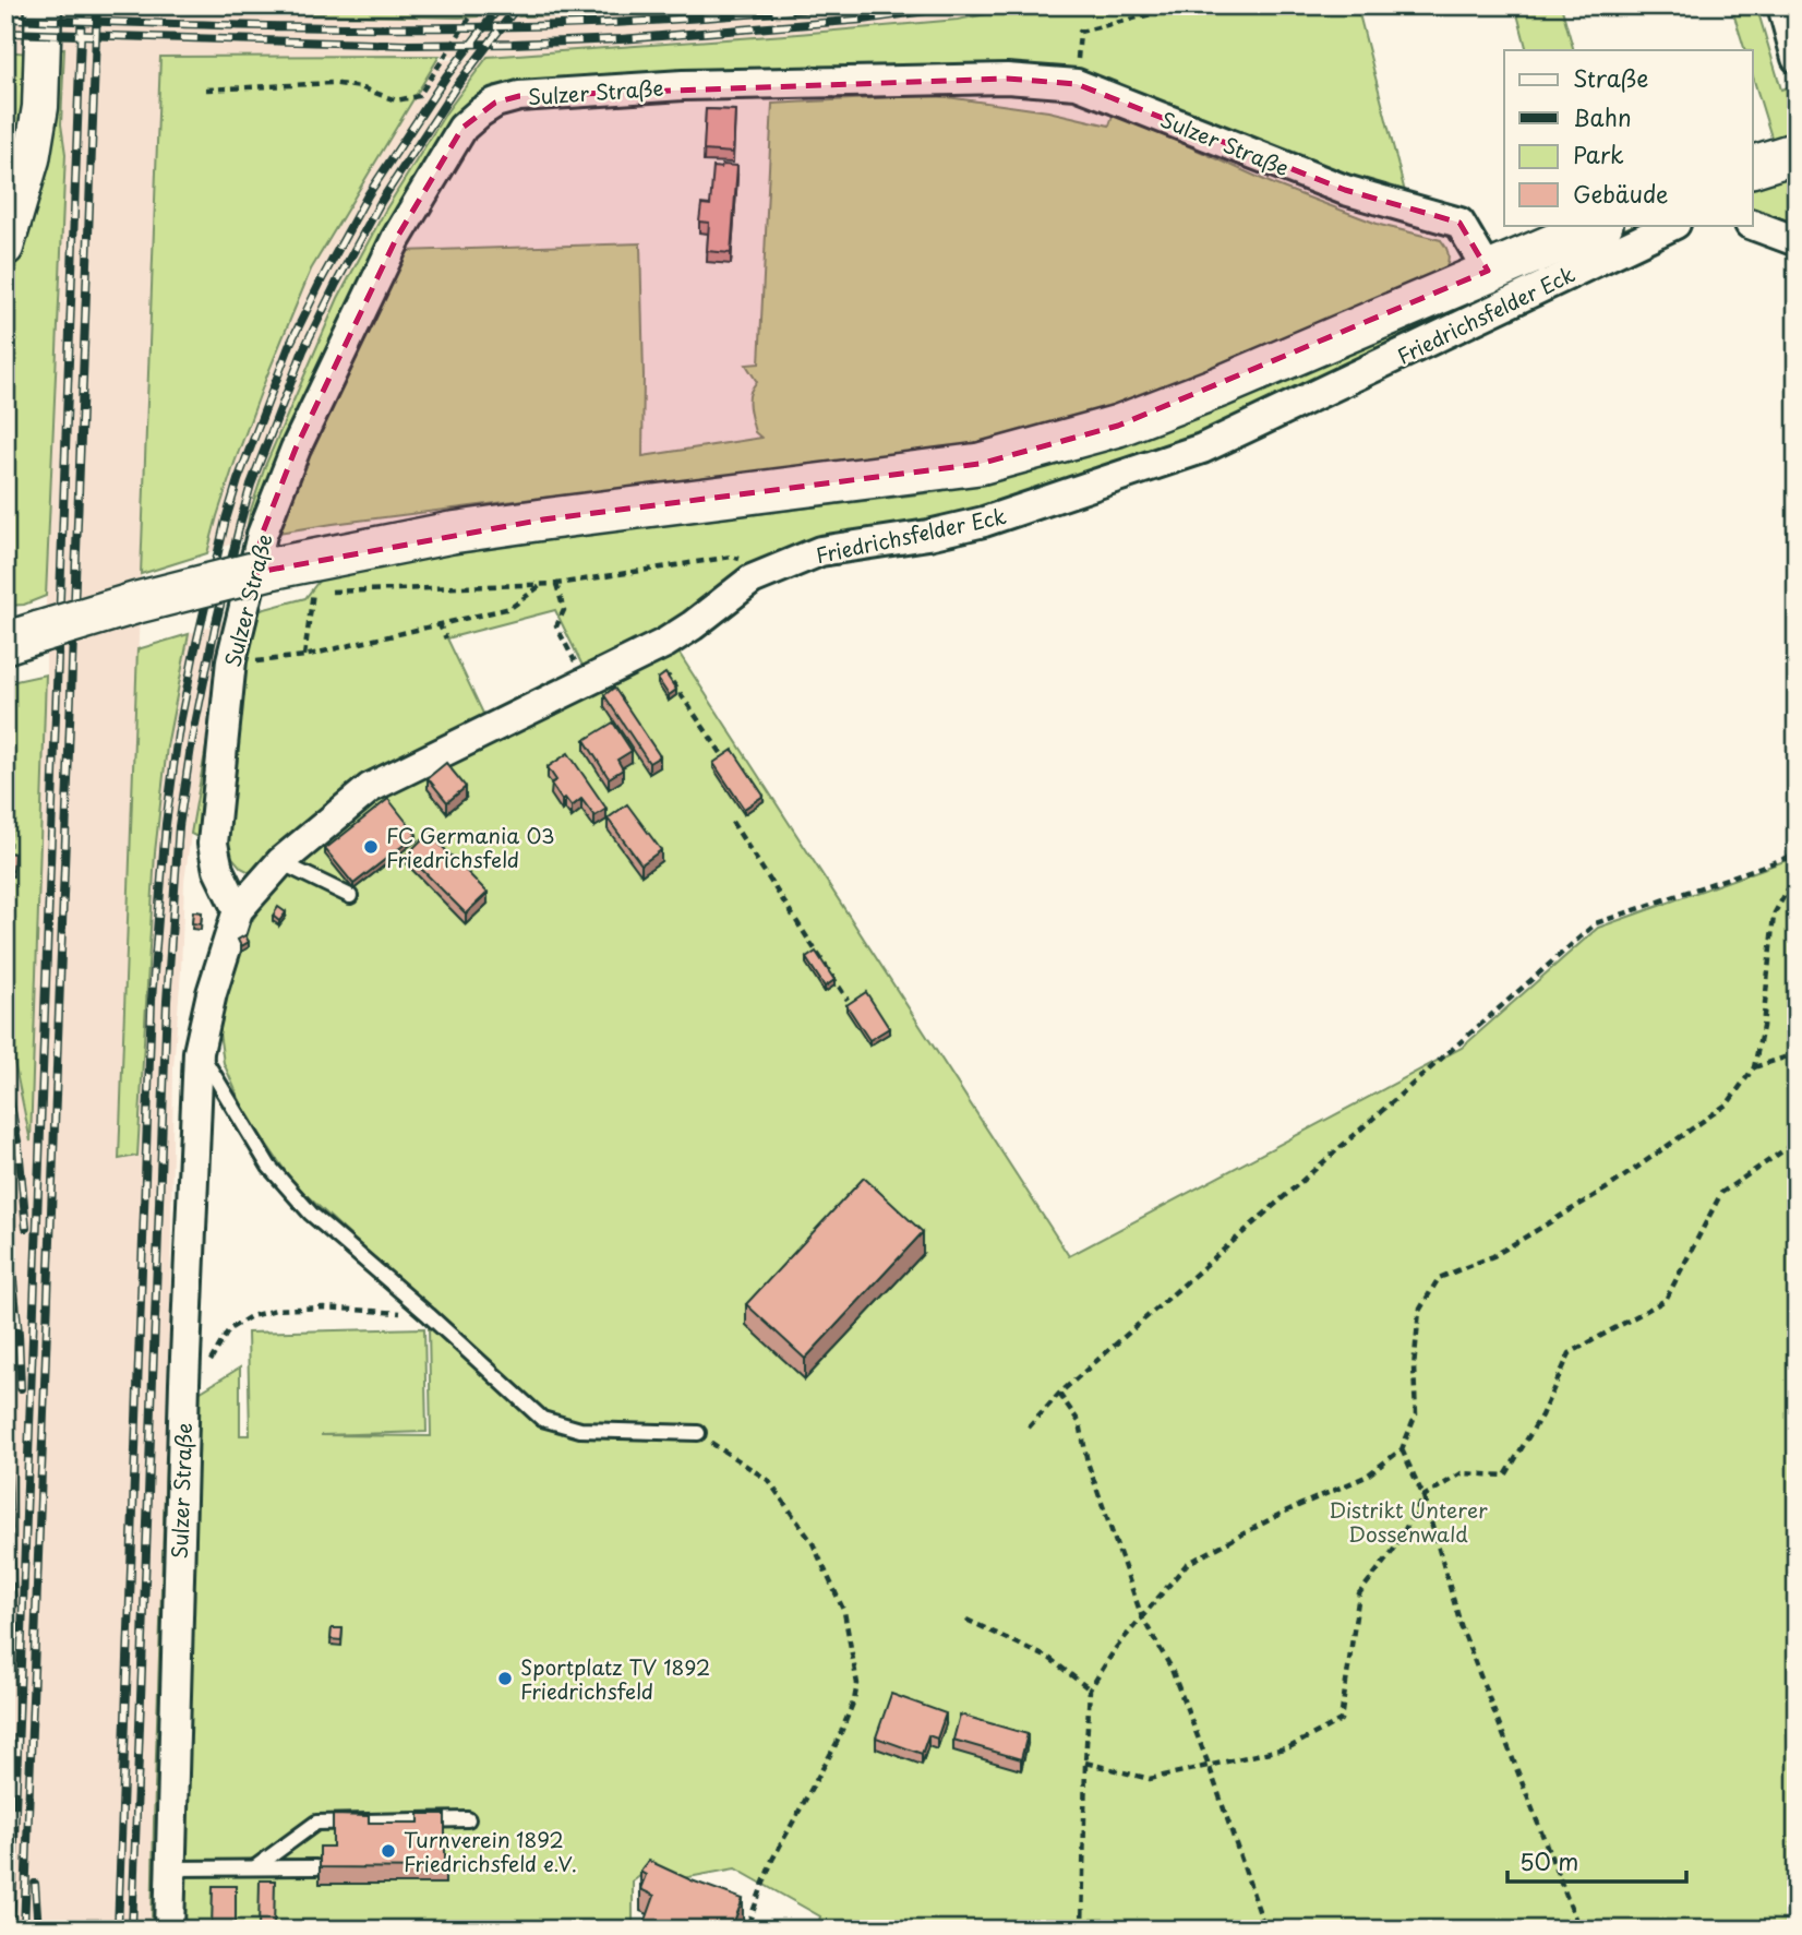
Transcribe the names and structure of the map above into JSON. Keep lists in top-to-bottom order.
{
  "streets": {
    "street": ["Sulzer Straße", "Friedrichsfelder Eck"]
  },
  "crossings": [
    ["Sulzer Straße", "Friedrichsfelder Eck"]
  ],
  "parks": ["Distrikt Unterer Dossenwald"],
  "places": ["FC Germania 03 Friedrichsfeld", "Sportplatz TV 1892 Friedrichsfeld", "Turnverein 1892 Friedrichsfeld e.V."],
  "legend": [
    "Straße",
    "Bahn",
    "Park",
    "Gebäude"
  ],
  "scale_bar": "50 m"
}
